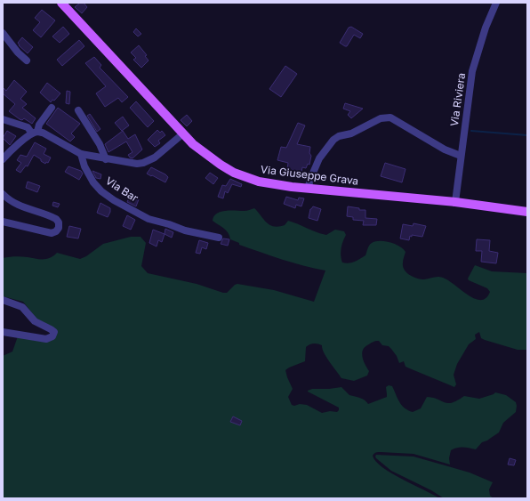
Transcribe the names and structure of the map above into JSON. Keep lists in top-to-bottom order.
{
  "streets": {
    "main road": ["Via Giuseppe Grava"],
    "street": ["Via Riviera", "Via Bar"]
  },
  "crossings": [
    ["Via Riviera", "Via Giuseppe Grava"]
  ]
}
